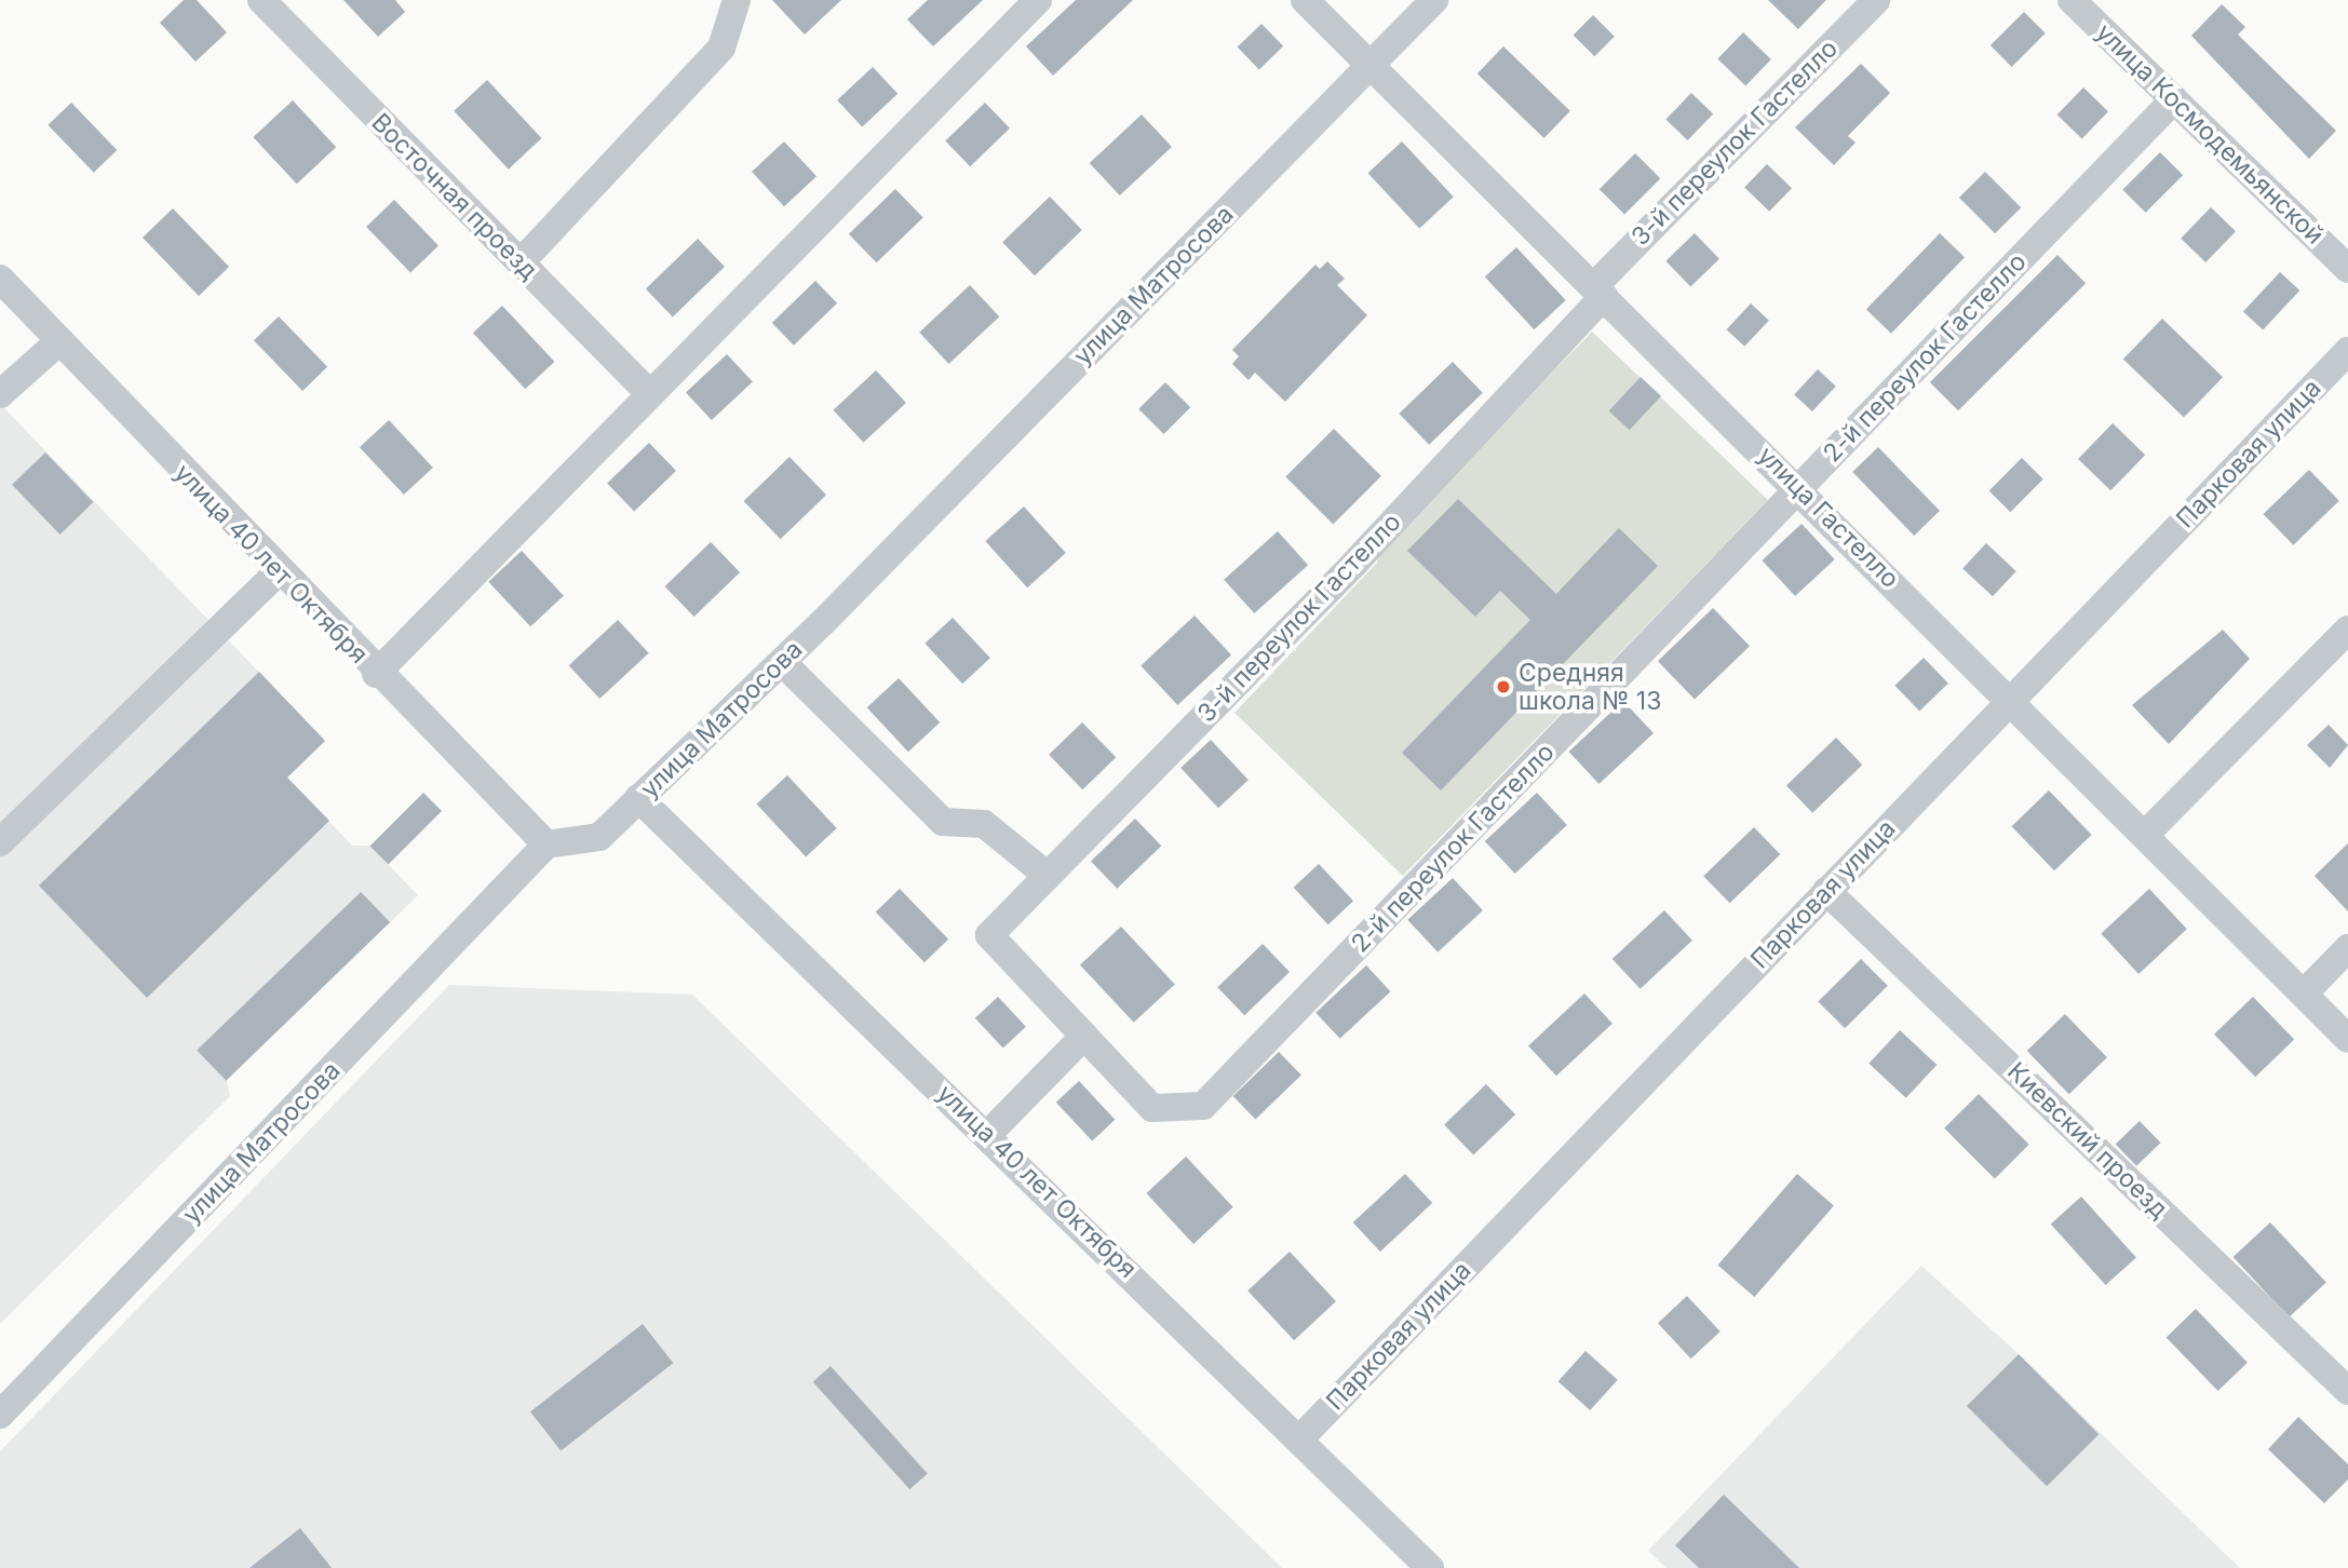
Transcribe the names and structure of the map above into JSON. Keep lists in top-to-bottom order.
{
  "streets": {
    "street": [
      "улица Космодемьянской",
      "3-й переулок Гастелло",
      "Восточная проезд",
      "улица Матросова",
      "2-й переулок Гастелло",
      "Парковая улица",
      "улица Гастелло",
      "улица 40 лет Октября",
      "Киевский проезд"
    ]
  },
  "crossings": [
    ["улица Космодемьянской", "2-й переулок Гастелло"],
    ["3-й переулок Гастелло", "2-й переулок Гастелло"],
    ["3-й переулок Гастелло", "улица Гастелло"],
    ["улица Матросова", "улица Гастелло"],
    ["улица Матросова", "улица 40 лет Октября"],
    ["2-й переулок Гастелло", "улица Гастелло"],
    ["Парковая улица", "улица Гастелло"],
    ["Парковая улица", "улица 40 лет Октября"],
    ["Парковая улица", "Киевский проезд"]
  ],
  "places": ["Средняя школа № 13"]
}
